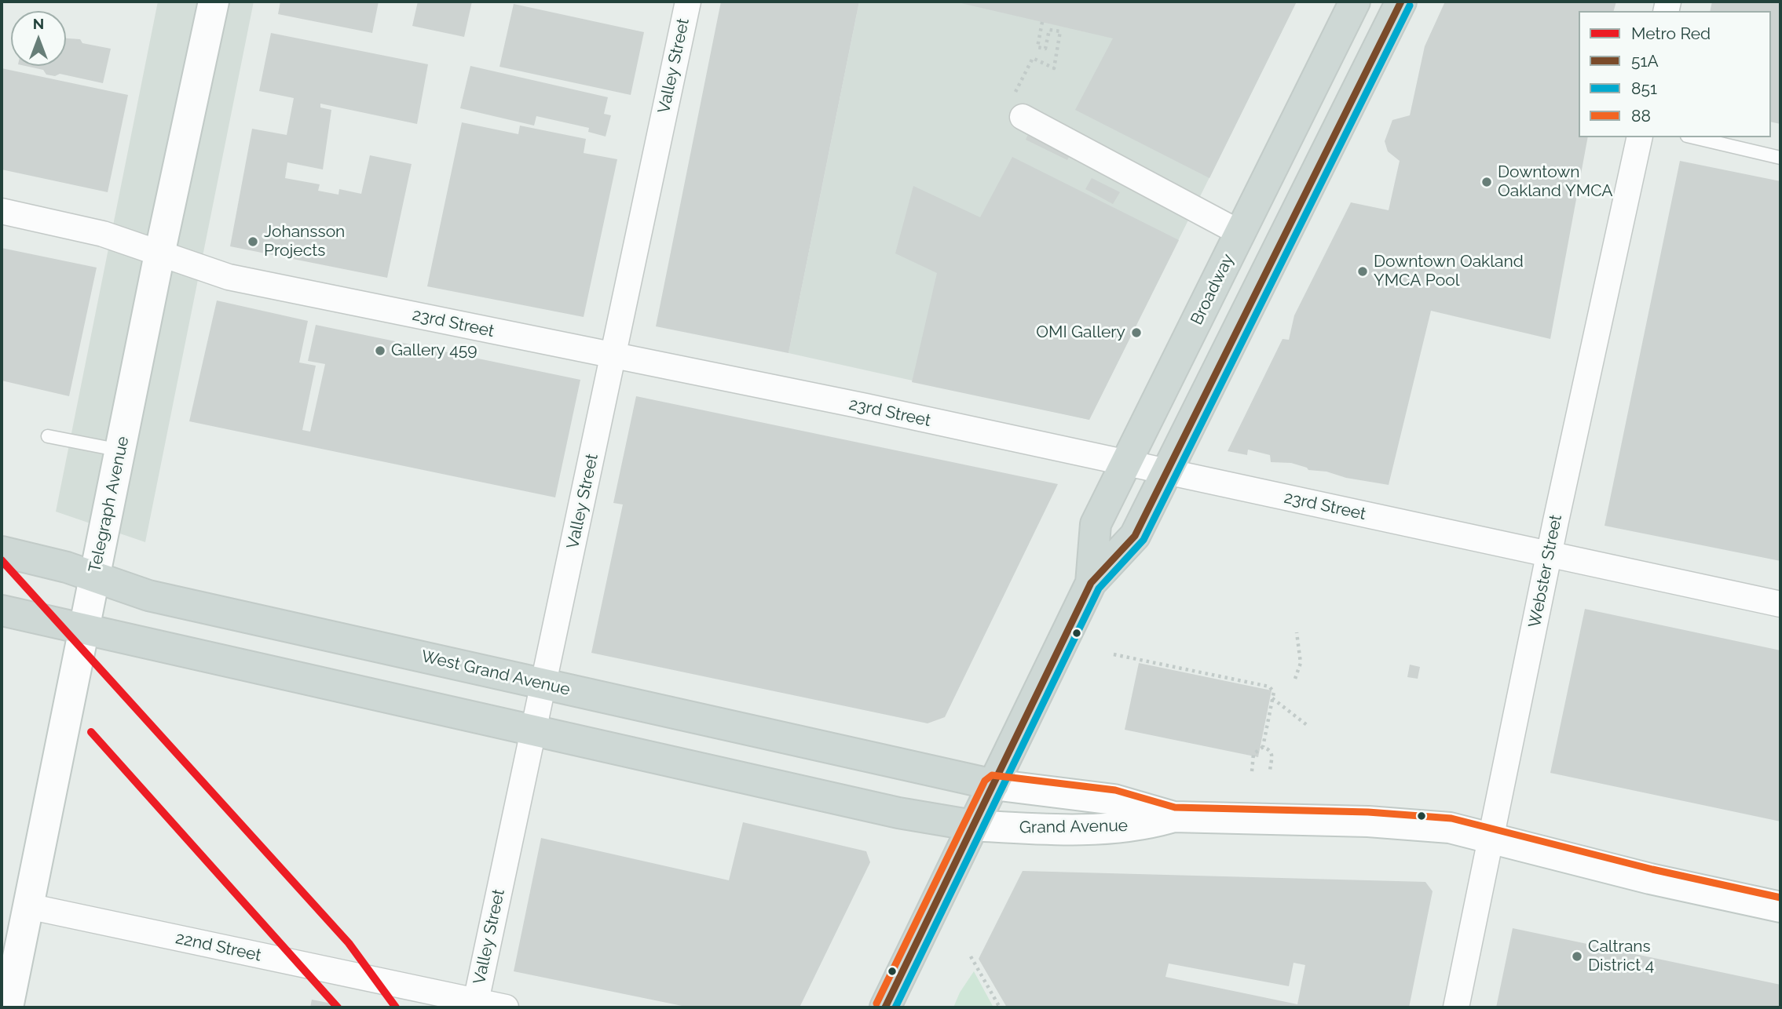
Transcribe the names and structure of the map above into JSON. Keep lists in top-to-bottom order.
{
  "streets": {
    "main road": [
      "Broadway",
      "Telegraph Avenue",
      "West Grand Avenue",
      "Grand Avenue"
    ],
    "street": [
      "Valley Street",
      "23rd Street",
      "Webster Street",
      "22nd Street"
    ]
  },
  "crossings": [
    ["Valley Street", "23rd Street"],
    ["Valley Street", "West Grand Avenue"],
    ["Valley Street", "22nd Street"],
    ["Broadway", "23rd Street"],
    ["Broadway", "West Grand Avenue"],
    ["Broadway", "Grand Avenue"],
    ["23rd Street", "Telegraph Avenue"],
    ["23rd Street", "Webster Street"],
    ["Telegraph Avenue", "West Grand Avenue"],
    ["Telegraph Avenue", "22nd Street"],
    ["Webster Street", "Grand Avenue"],
    ["West Grand Avenue", "Grand Avenue"]
  ],
  "places": [
    "Downtown Oakland YMCA",
    "Johansson Projects",
    "Downtown Oakland YMCA Pool",
    "OMI Gallery",
    "Gallery 459",
    "Caltrans District 4"
  ],
  "lines": [
    "transit line 51A",
    "transit line 851",
    "metro line Red",
    "transit line 88"
  ],
  "legend": [
    "Metro Red",
    "51A",
    "851",
    "88"
  ],
  "north": "top"
}
